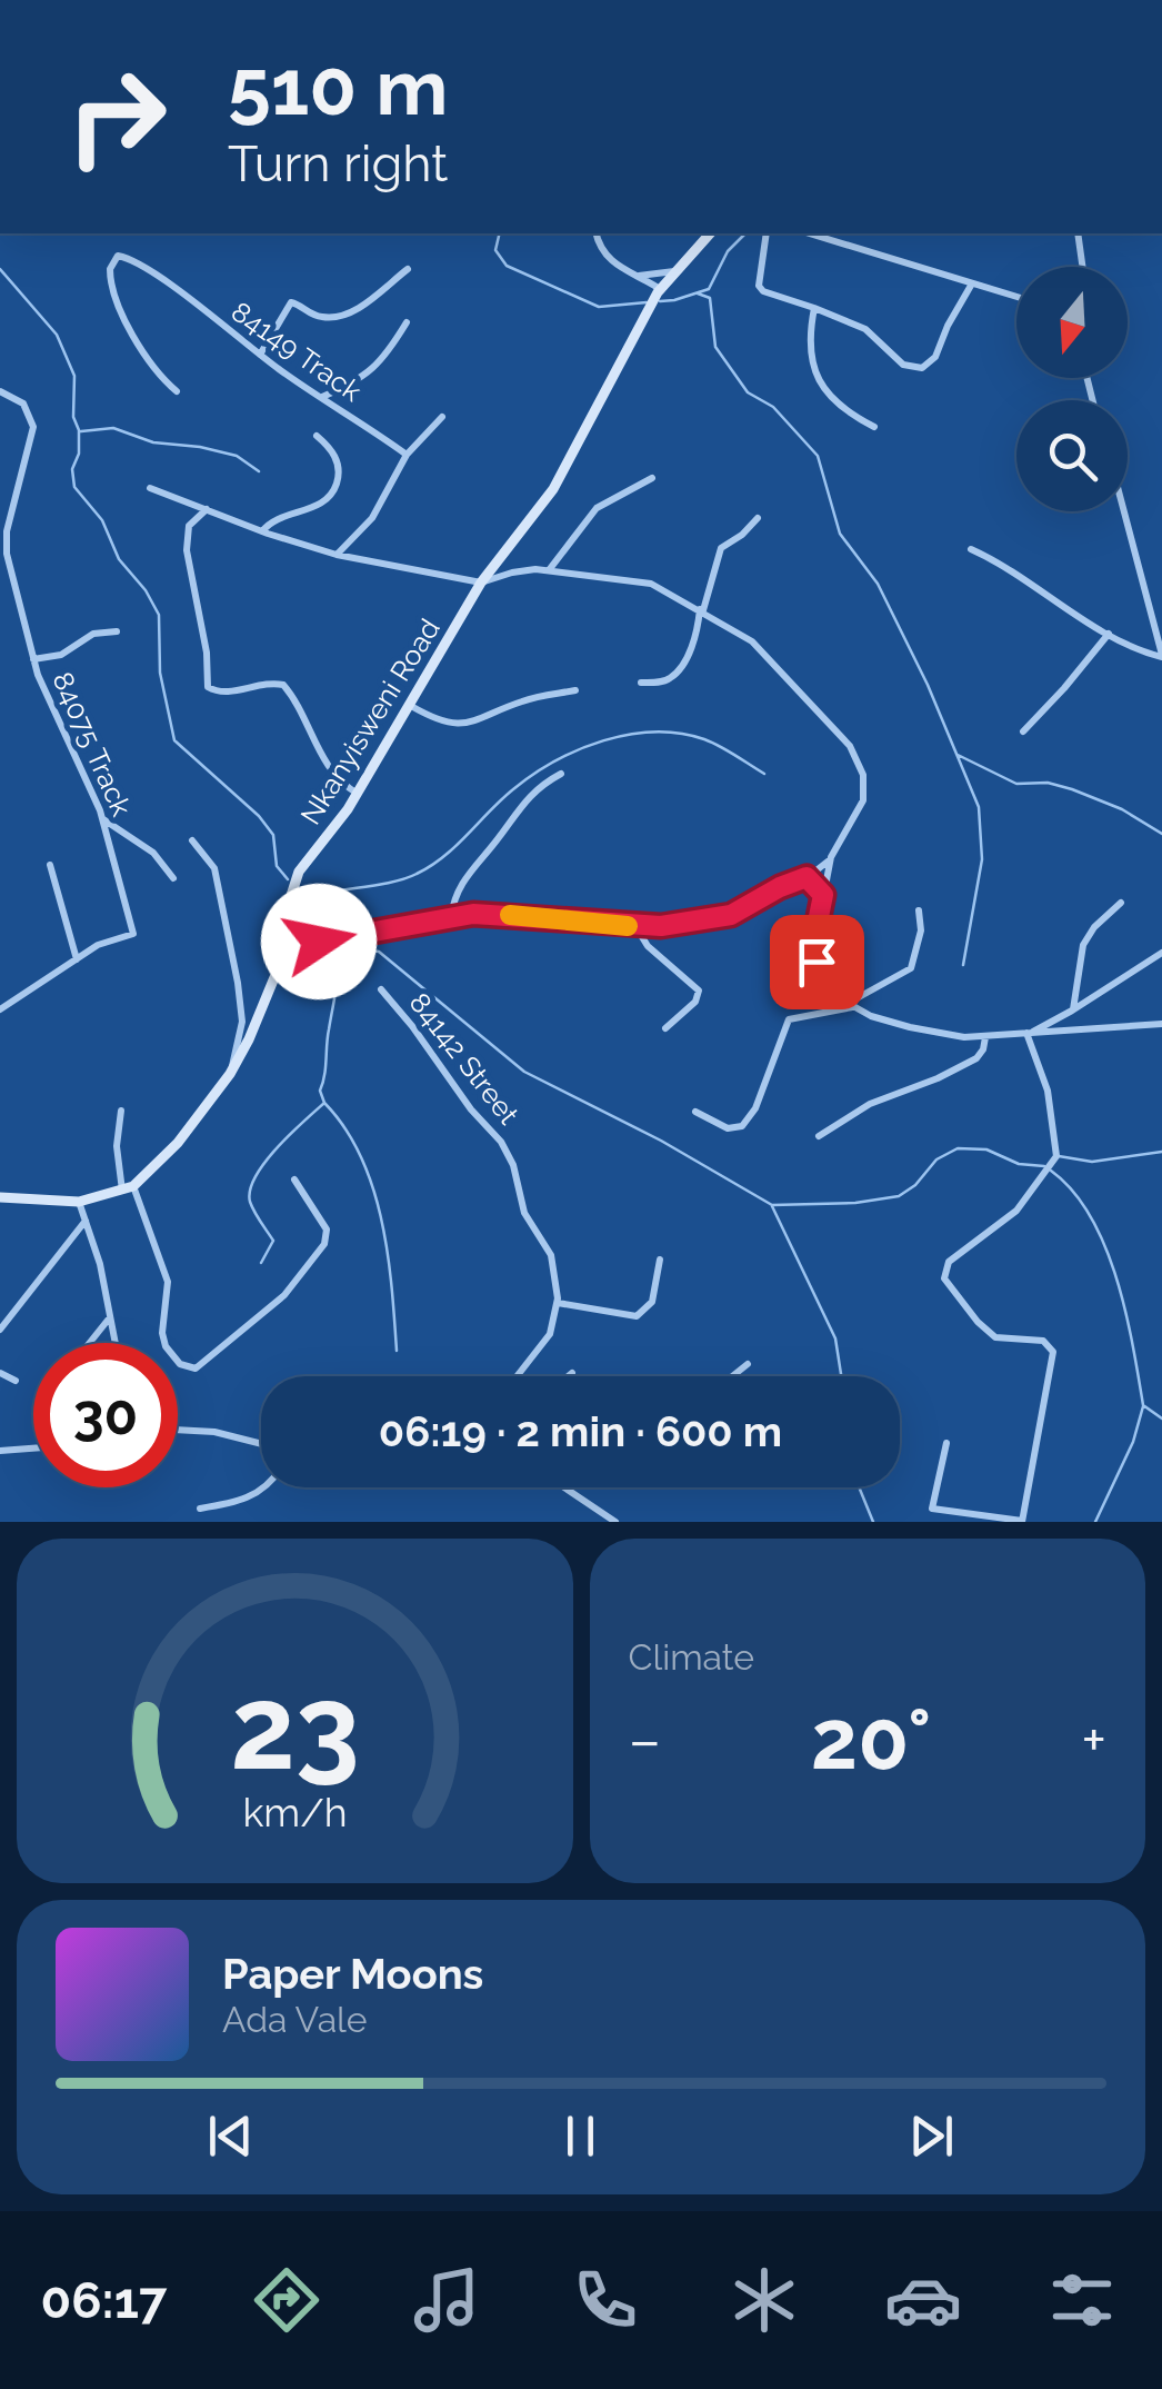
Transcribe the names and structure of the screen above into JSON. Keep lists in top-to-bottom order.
{
  "streets": {
    "street": [
      "84149 Track",
      "Nkanyisweni Road",
      "84075 Track",
      "84142 Street"
    ]
  },
  "north": "bottom",
  "page": {
    "turn": ["510 m", "Turn right"],
    "limit": "30",
    "trip": "06:19 · 2 min · 600 m",
    "tile": "Climate",
    "heat": ["−", "20°", "+"],
    "song": ["Paper Moons", "Ada Vale"],
    "tabs": "06:17",
    "gauge": ["23", "km/h"]
  }
}
